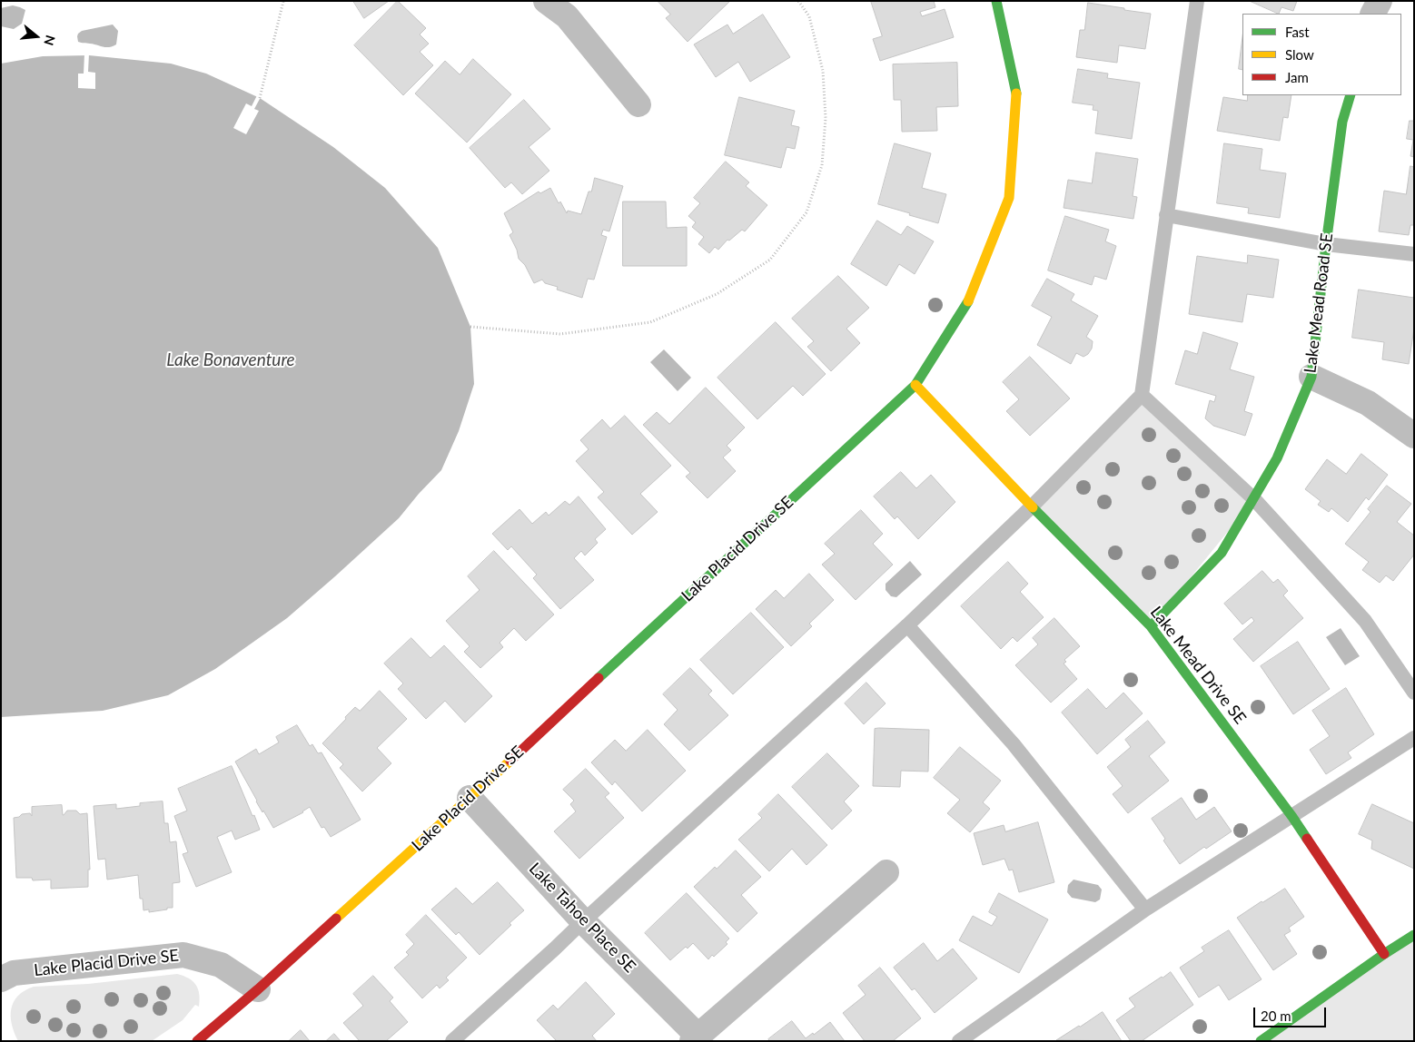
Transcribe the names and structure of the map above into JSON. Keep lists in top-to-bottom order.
{
  "streets": {
    "street": [
      "Lake Mead Road SE",
      "Lake Placid Drive SE",
      "Lake Mead Drive SE",
      "Lake Tahoe Place SE"
    ]
  },
  "crossings": [
    ["Lake Mead Road SE", "Lake Mead Drive SE"],
    ["Lake Placid Drive SE", "Lake Mead Drive SE"],
    ["Lake Placid Drive SE", "Lake Tahoe Place SE"]
  ],
  "water": ["Lake Bonaventure"],
  "legend": ["Fast", "Slow", "Jam"],
  "scale_bar": "20 m",
  "north": "right"
}
